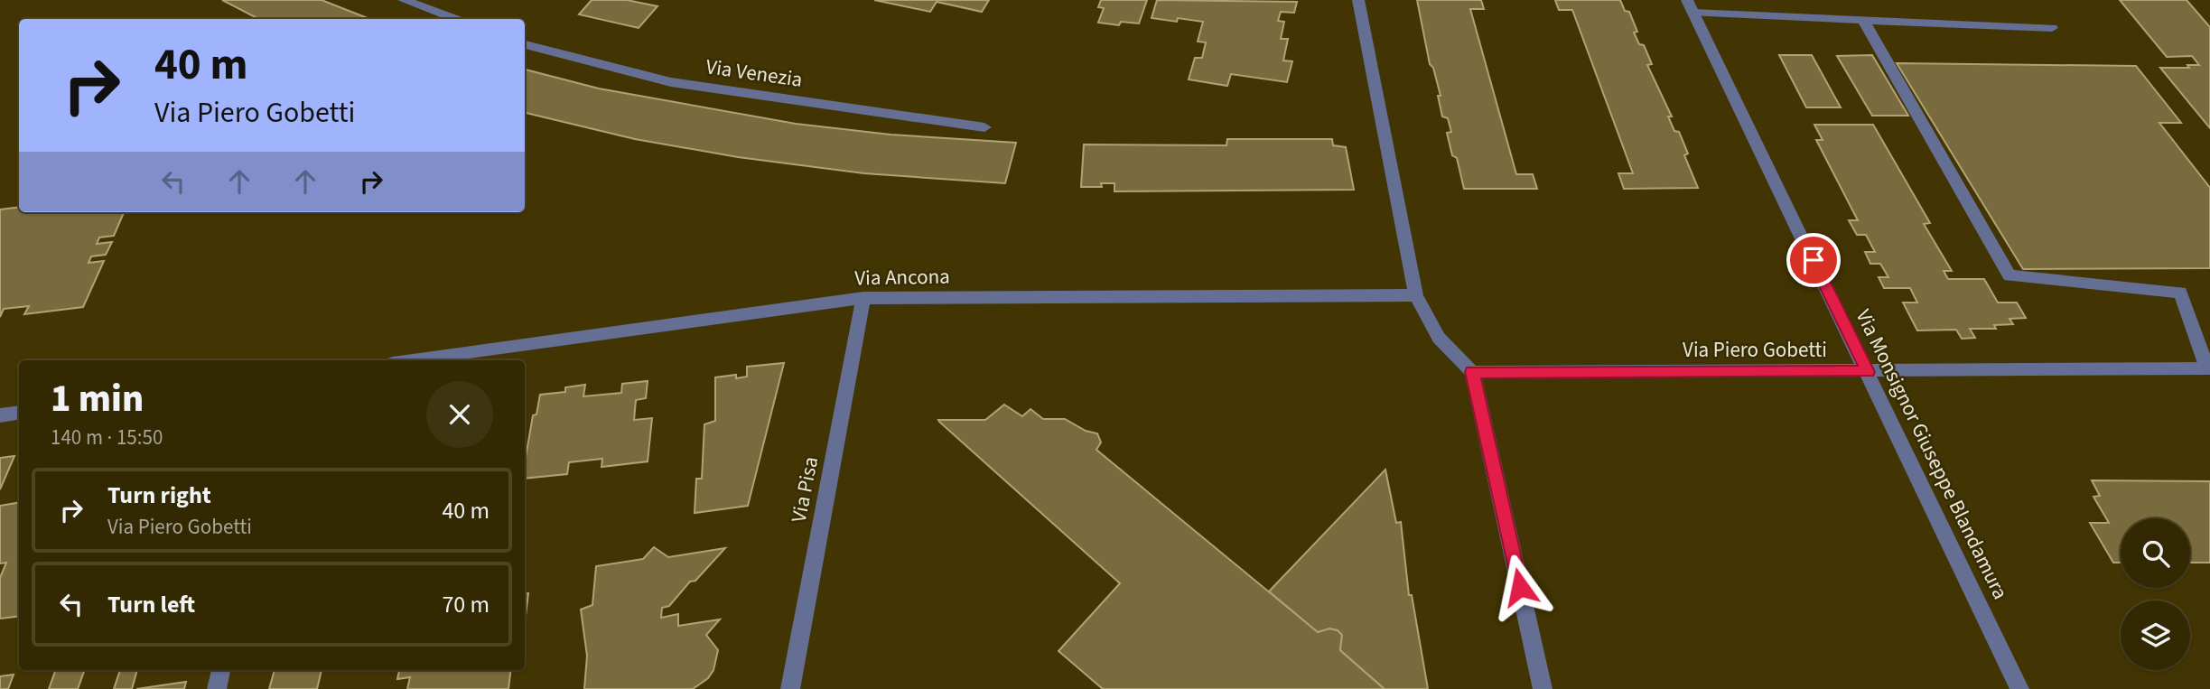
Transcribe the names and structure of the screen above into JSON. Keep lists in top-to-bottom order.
{
  "streets": {
    "street": [
      "Via Venezia",
      "Via Ancona",
      "Via Piero Gobetti",
      "Via Monsignor Giuseppe Blandamura",
      "Via Pisa"
    ]
  },
  "crossings": [
    ["Via Ancona", "Via Pisa"],
    ["Via Piero Gobetti", "Via Monsignor Giuseppe Blandamura"]
  ],
  "page": {
    "turn": ["40 m", "Via Piero Gobetti"],
    "heading": ["1 min", "140 m · 15:50"],
    "list": [
      {
        "name": "Turn right",
        "note": "Via Piero Gobetti",
        "value": "40 m"
      },
      {
        "name": "Turn left",
        "value": "70 m"
      }
    ]
  }
}
